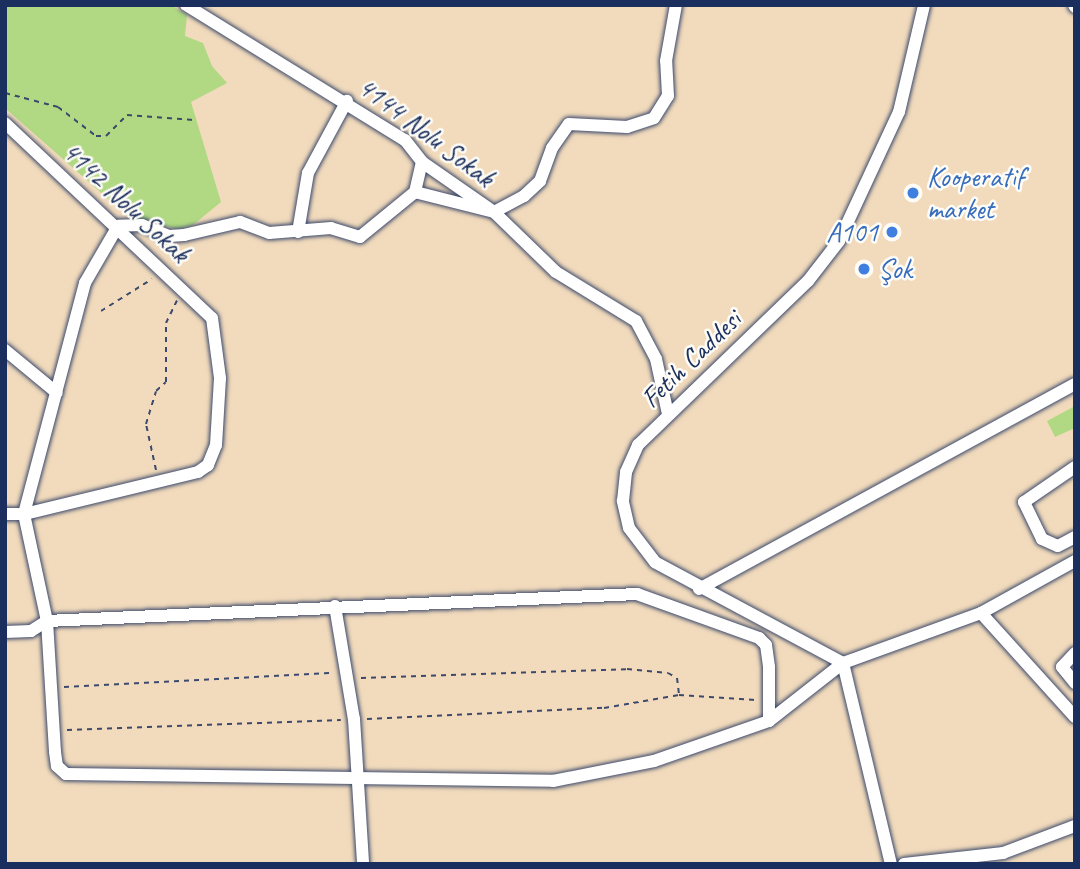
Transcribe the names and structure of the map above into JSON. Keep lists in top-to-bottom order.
{
  "streets": {
    "street": ["4144 Nolu Sokak", "4142 Nolu Sokak", "Fetih Caddesi"]
  },
  "crossings": [
    ["4144 Nolu Sokak", "Fetih Caddesi"]
  ],
  "places": ["Kooperatif market", "A101", "Şok"]
}
